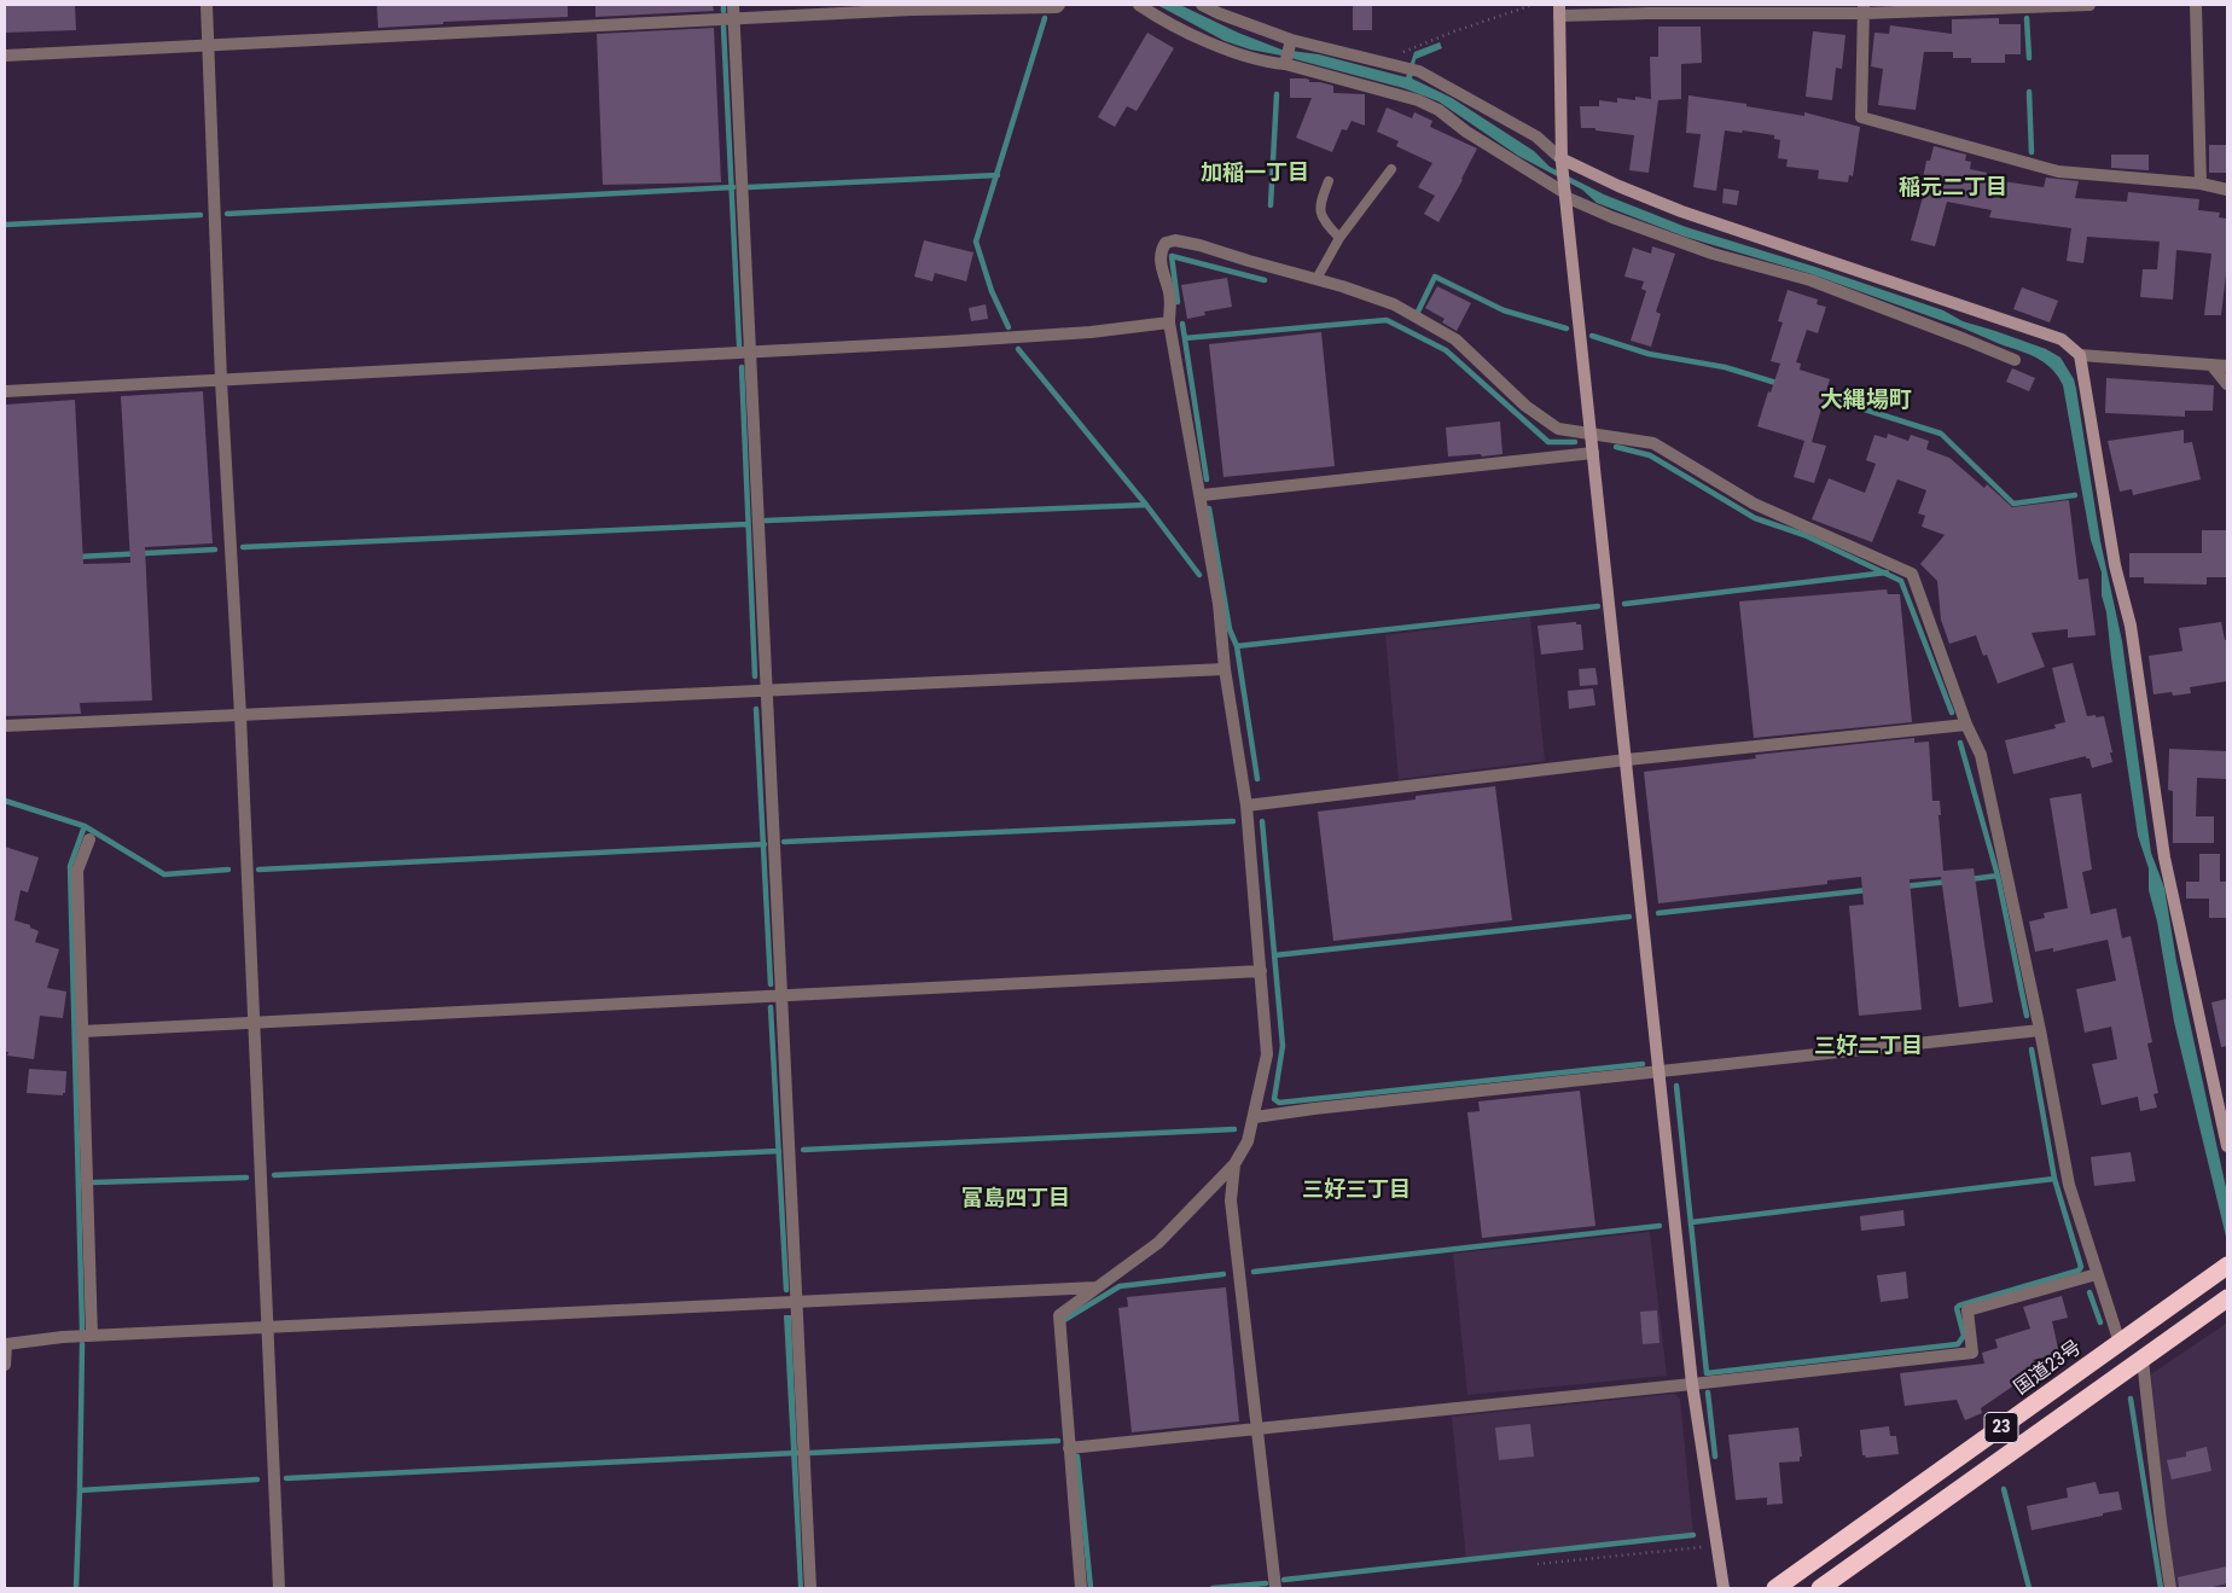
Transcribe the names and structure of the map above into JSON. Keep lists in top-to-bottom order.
{
  "streets": {
    "highway": ["国道23号", "23"]
  },
  "districts": [
    "加稲一丁目",
    "稲元二丁目",
    "大縄場町",
    "三好二丁目",
    "三好三丁目",
    "富島四丁目"
  ]
}
